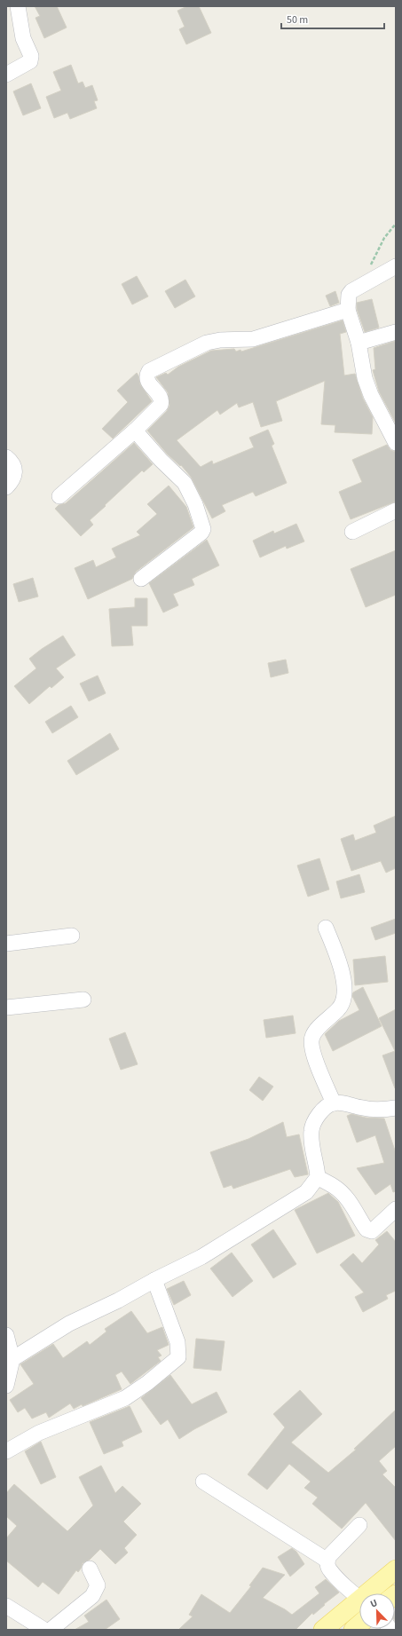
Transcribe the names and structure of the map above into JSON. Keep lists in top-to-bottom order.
{
  "scale_bar": "50 m",
  "north": "top left"
}
